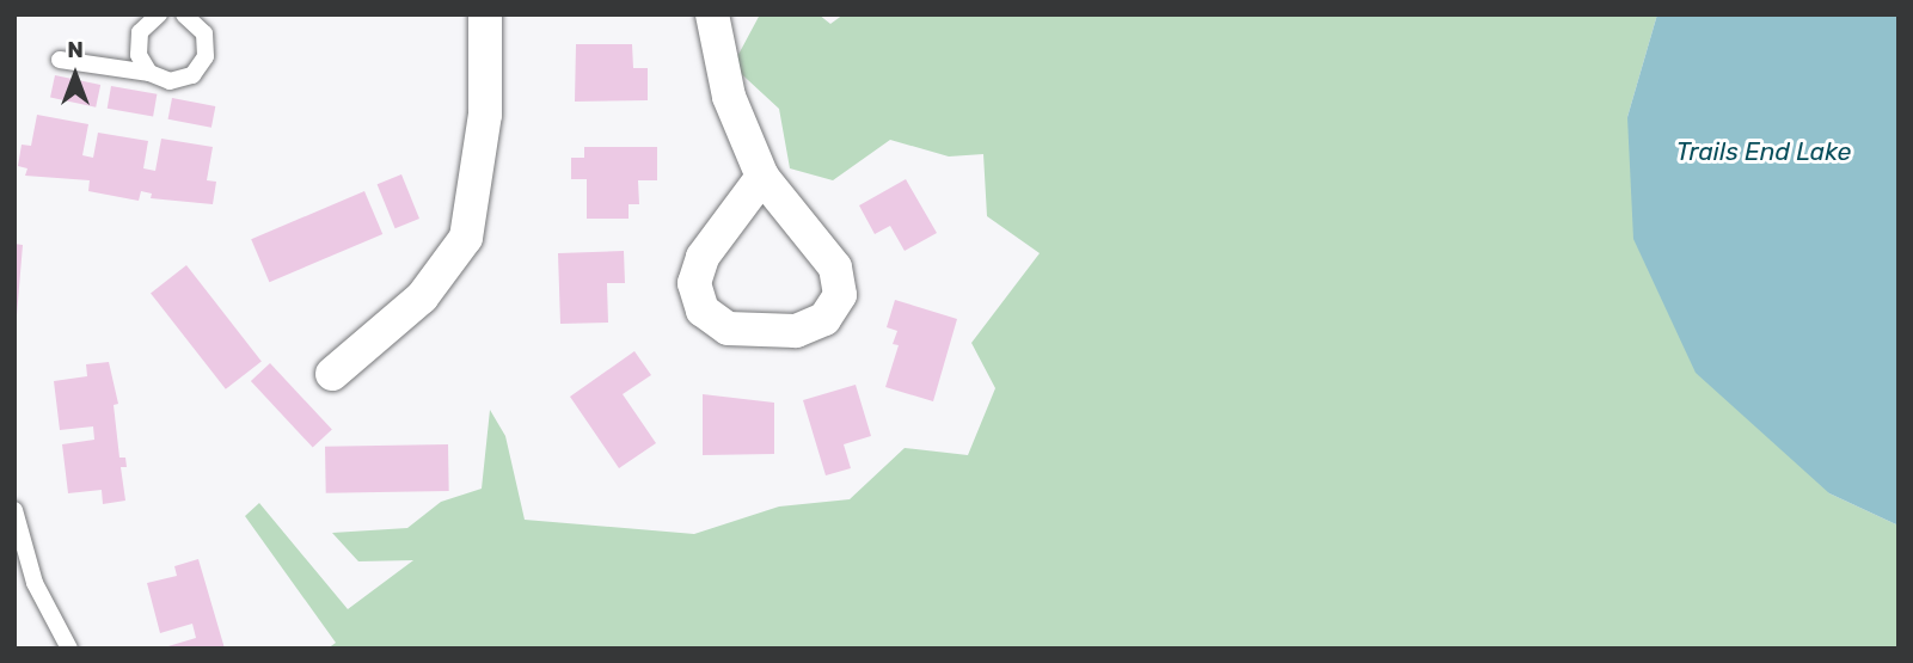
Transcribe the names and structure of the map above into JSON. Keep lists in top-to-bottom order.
{
  "water": ["Trails End Lake"],
  "north": "top"
}
